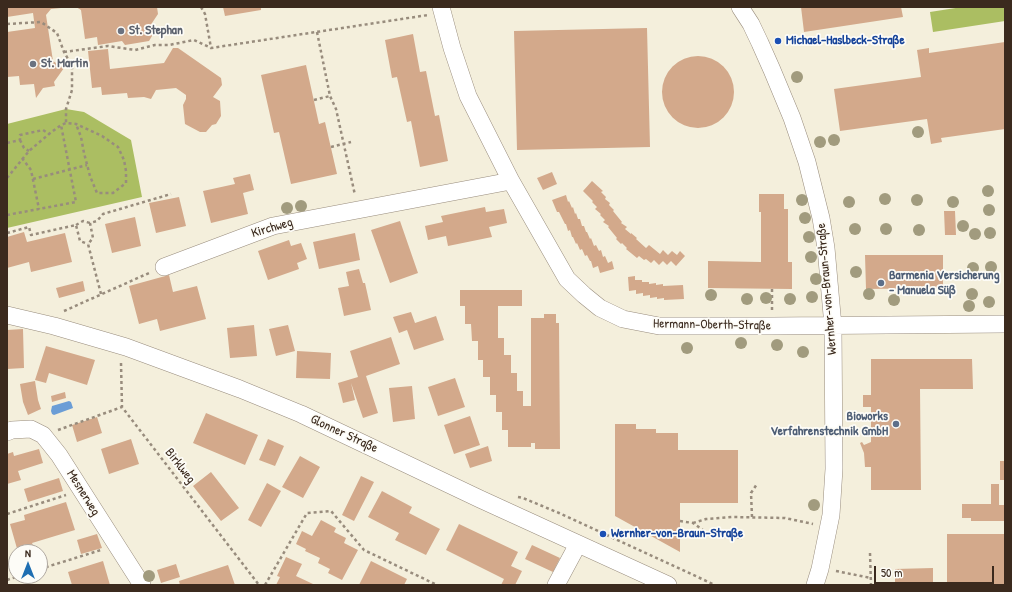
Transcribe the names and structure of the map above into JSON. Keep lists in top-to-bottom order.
{
  "streets": {
    "street": [
      "Kirchweg",
      "Wernher-von-Braun-Straße",
      "Hermann-Oberth-Straße",
      "Glonner Straße",
      "Mesnerweg"
    ],
    "path": ["Birklweg"]
  },
  "crossings": [
    ["Kirchweg", "Hermann-Oberth-Straße"],
    ["Wernher-von-Braun-Straße", "Hermann-Oberth-Straße"]
  ],
  "places": [
    "St. Stephan",
    "Michael-Haslbeck-Straße",
    "St. Martin",
    "Barmenia Versicherung - Manuela Süß",
    "Bioworks Verfahrenstechnik GmbH",
    "Wernher-von-Braun-Straße"
  ],
  "scale_bar": "50 m",
  "north": "top"
}
